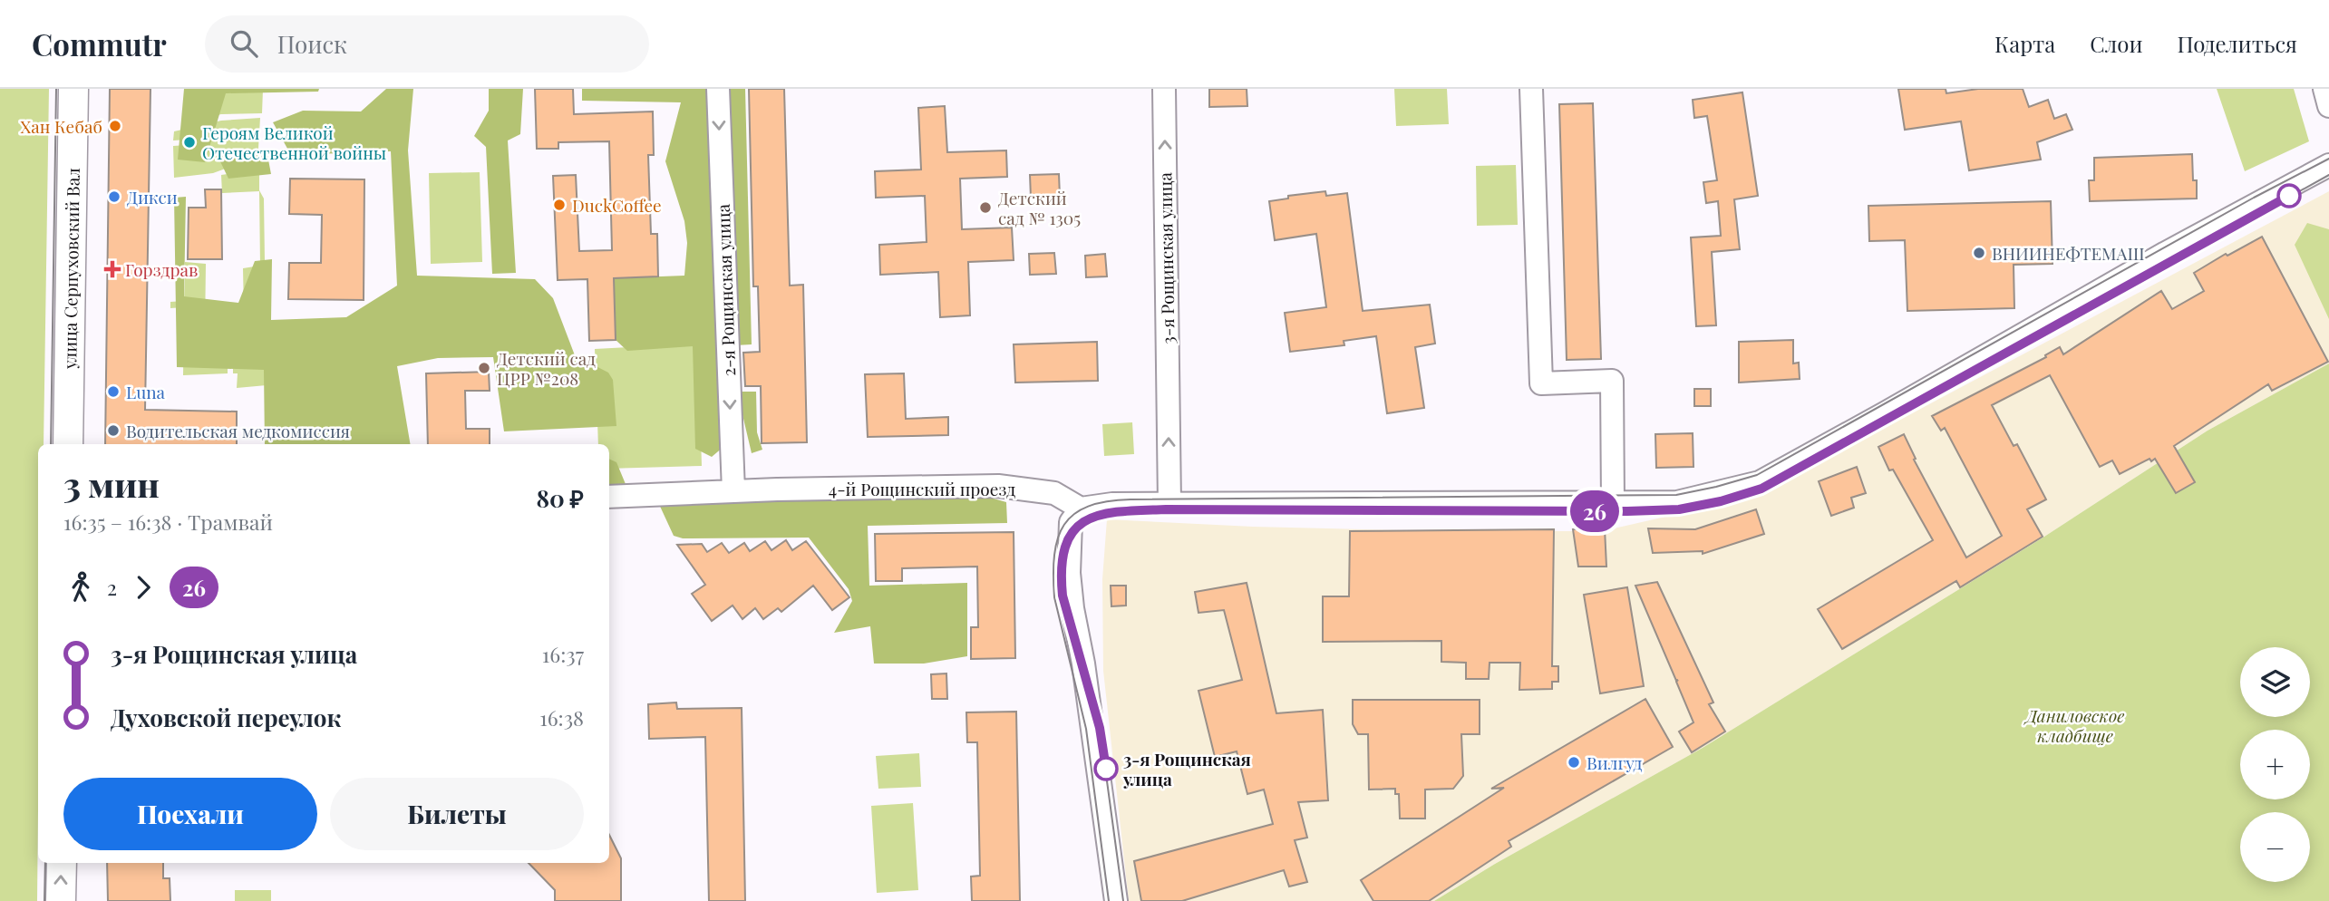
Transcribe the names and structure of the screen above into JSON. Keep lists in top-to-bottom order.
{
  "streets": {
    "main road": ["улица Серпуховский Вал"],
    "street": ["3-я Рощинская улица", "2-я Рощинская улица", "4-й Рощинский проезд"]
  },
  "crossings": [
    ["2-я Рощинская улица", "4-й Рощинский проезд"]
  ],
  "one_way": ["3-я Рощинская улица", "2-я Рощинская улица"],
  "parks": ["Даниловское кладбище"],
  "places": {
    "other": [
      "Хан Кебаб",
      "Героям Великой Отечественной войны",
      "Дикси",
      "DuckCoffee",
      "Детский сад № 1305",
      "ВНИИНЕФТЕМАШ",
      "Детский сад ЦРР №208",
      "Luna",
      "Водительская медкомиссия",
      "Вилгуд",
      "3-я Рощинская улица"
    ],
    "health": ["Горздрав"]
  },
  "lines": ["tram line 26"],
  "page": {
    "header": "Commutr",
    "search": "Поиск",
    "nav": ["Карта", "Слои", "Поделиться"],
    "on_map": "26",
    "heading": ["3 мин", "16:35 – 16:38 · Трамвай", "80 ₽"],
    "legs": ["2", "26"],
    "list": [
      {
        "name": "3-я Рощинская улица",
        "value": "16:37"
      },
      {
        "name": "Духовской переулок",
        "value": "16:38"
      }
    ],
    "map_buttons": ["+", "−"],
    "buttons": ["Поехали", "Билеты"]
  }
}
